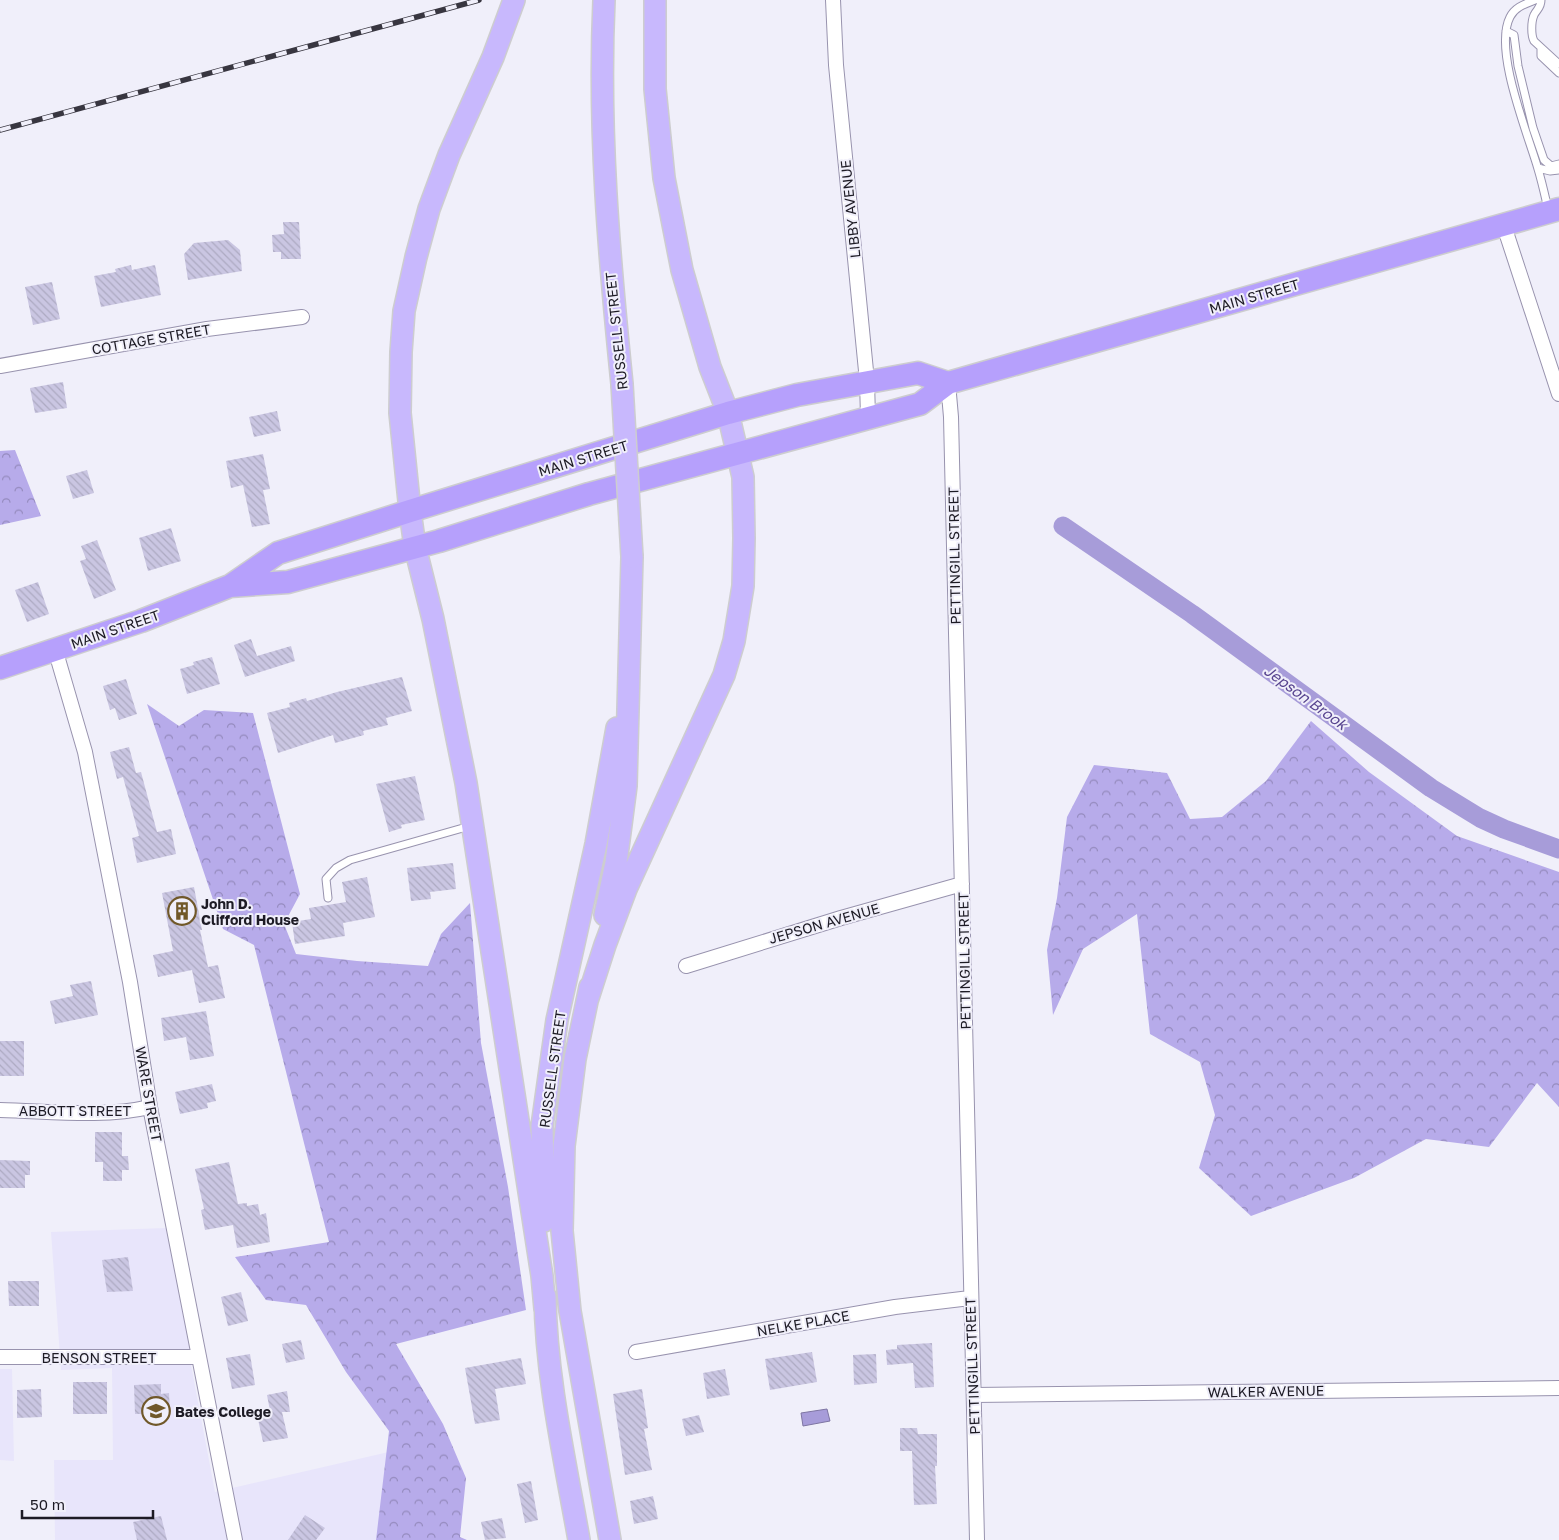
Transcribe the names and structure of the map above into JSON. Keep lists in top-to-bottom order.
{
  "streets": {
    "highway": ["MAIN STREET"],
    "main road": ["RUSSELL STREET"],
    "street": [
      "LIBBY AVENUE",
      "COTTAGE STREET",
      "PETTINGILL STREET",
      "JEPSON AVENUE",
      "WARE STREET",
      "ABBOTT STREET",
      "NELKE PLACE",
      "BENSON STREET",
      "WALKER AVENUE"
    ]
  },
  "crossings": [
    ["LIBBY AVENUE", "MAIN STREET"],
    ["MAIN STREET", "PETTINGILL STREET"],
    ["MAIN STREET", "WARE STREET"],
    ["PETTINGILL STREET", "JEPSON AVENUE"],
    ["PETTINGILL STREET", "NELKE PLACE"],
    ["PETTINGILL STREET", "WALKER AVENUE"],
    ["WARE STREET", "ABBOTT STREET"],
    ["WARE STREET", "BENSON STREET"]
  ],
  "water": ["Jepson Brook"],
  "places": {
    "building": ["John D. Clifford House"],
    "school or university": ["Bates College"]
  },
  "scale_bar": "50 m"
}
